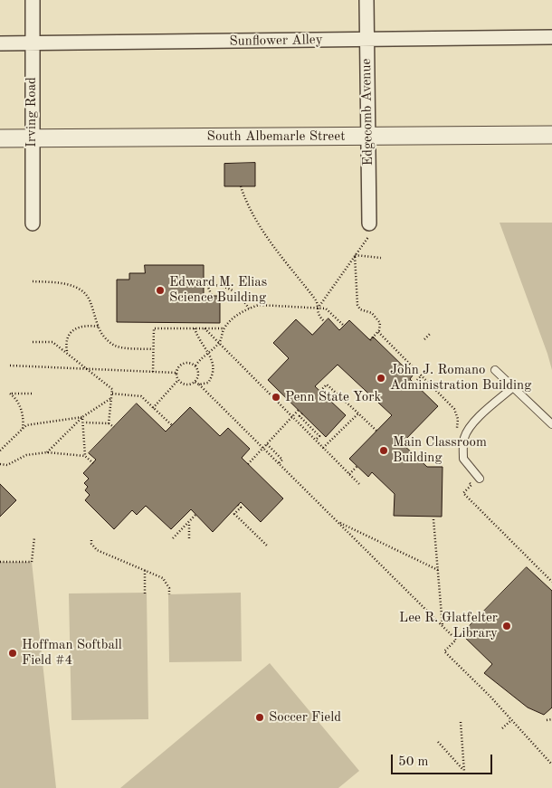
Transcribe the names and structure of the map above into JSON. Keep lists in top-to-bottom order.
{
  "streets": {
    "street": [
      "Sunflower Alley",
      "Irving Road",
      "Edgecomb Avenue",
      "South Albemarle Street"
    ]
  },
  "crossings": [
    ["Sunflower Alley", "Irving Road"],
    ["Sunflower Alley", "Edgecomb Avenue"],
    ["Irving Road", "South Albemarle Street"],
    ["Edgecomb Avenue", "South Albemarle Street"]
  ],
  "places": [
    "Edward M. Elias Science Building",
    "John J. Romano Administration Building",
    "Penn State York",
    "Main Classroom Building",
    "Lee R. Glatfelter Library",
    "Hoffman Softball Field #4",
    "Soccer Field"
  ],
  "scale_bar": "50 m"
}
